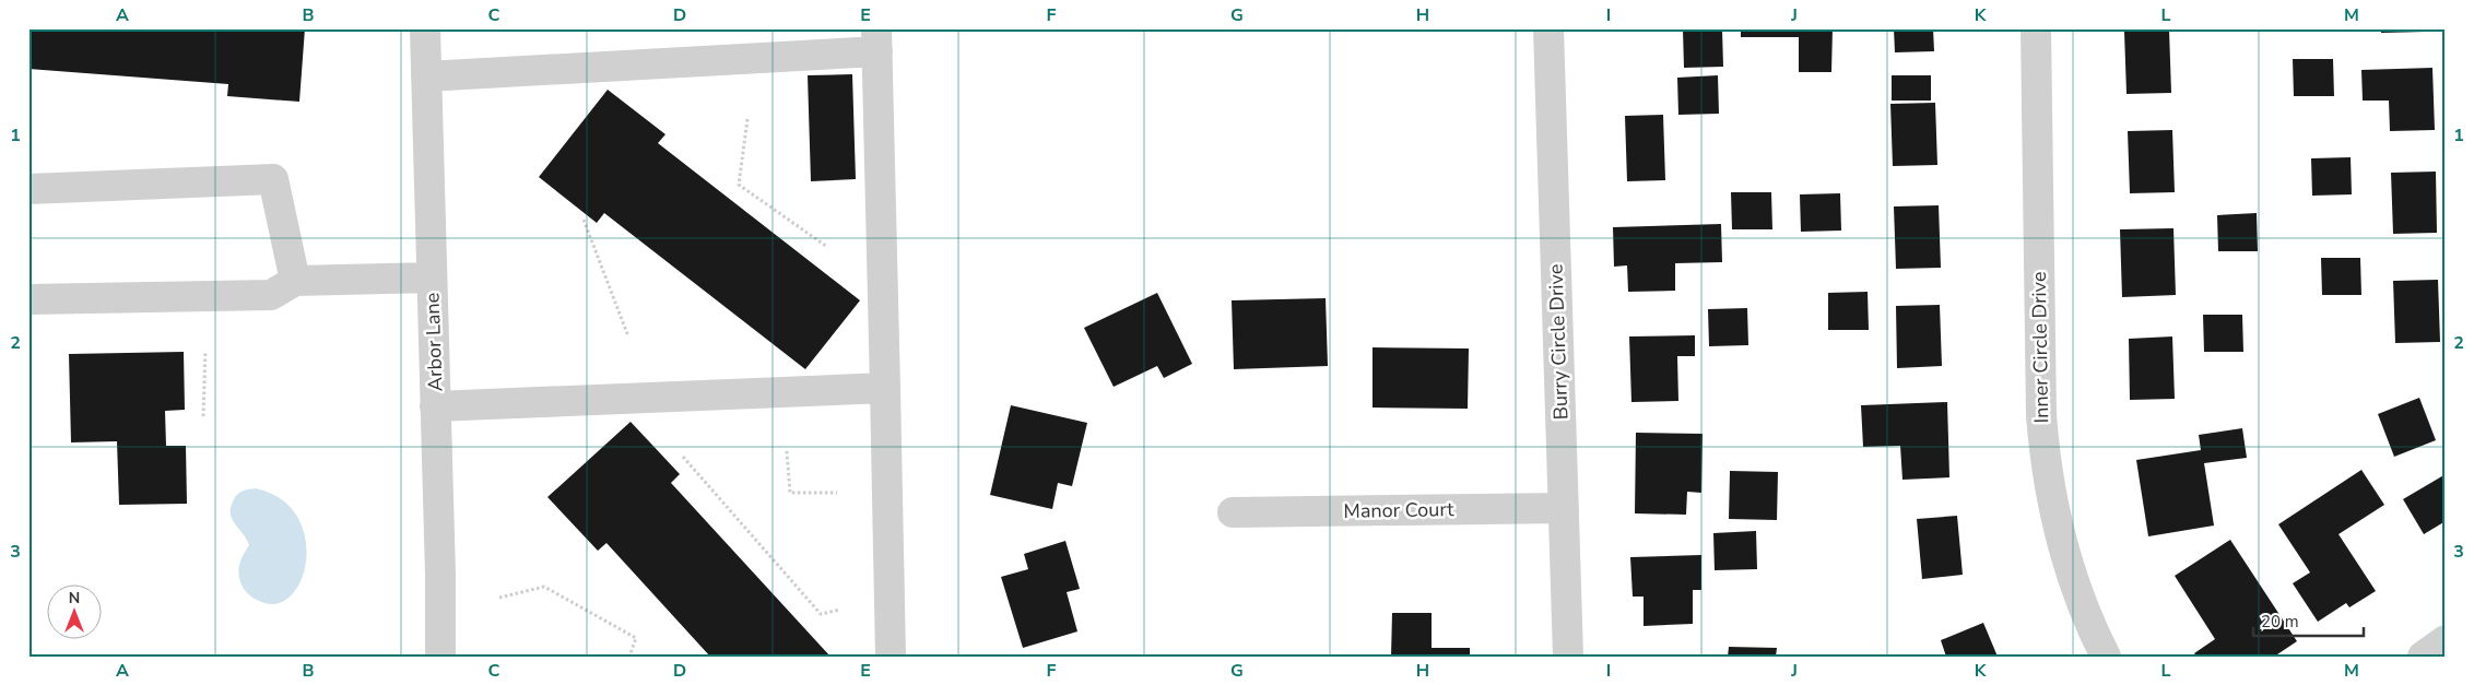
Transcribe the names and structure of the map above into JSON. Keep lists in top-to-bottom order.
{
  "streets": {
    "street": [
      "Arbor Lane",
      "Burry Circle Drive",
      "Inner Circle Drive",
      "Manor Court"
    ]
  },
  "crossings": [
    ["Burry Circle Drive", "Manor Court"]
  ],
  "scale_bar": "20 m",
  "north": "top",
  "grid": {
    "columns": [
      "A",
      "B",
      "C",
      "D",
      "E",
      "F",
      "G",
      "H",
      "I",
      "J",
      "K",
      "L",
      "M"
    ],
    "rows": ["1", "2", "3"]
  }
}
